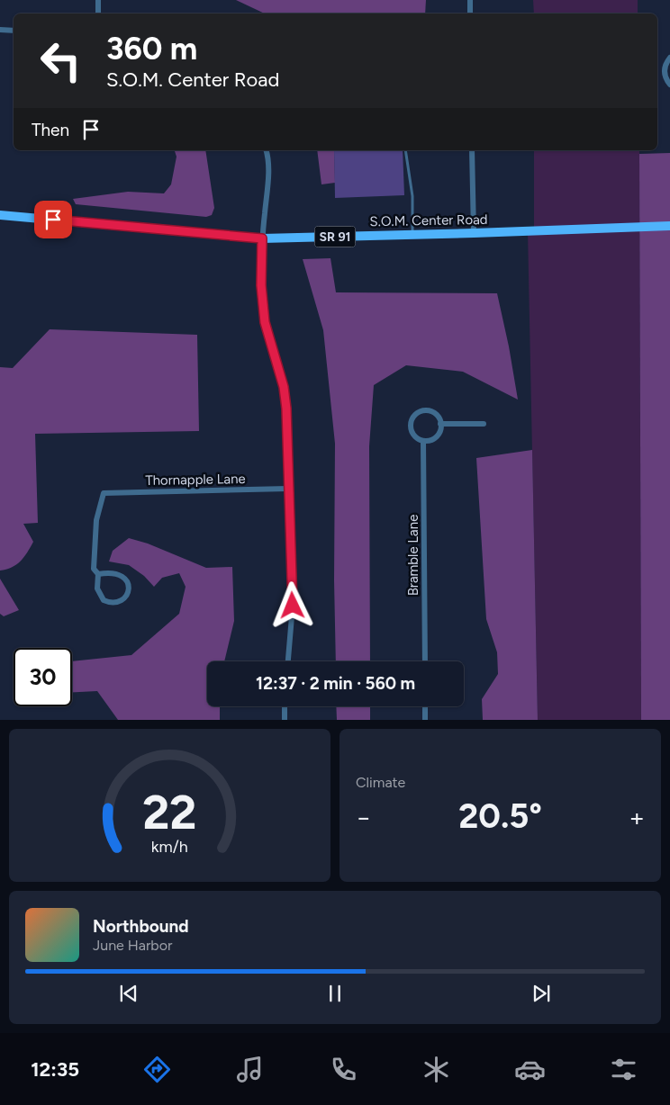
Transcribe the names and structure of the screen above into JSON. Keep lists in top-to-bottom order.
{
  "streets": {
    "main road": ["S.O.M. Center Road", "SR 91"],
    "street": ["Thornapple Lane", "Bramble Lane"]
  },
  "page": {
    "turn": ["360 m", "S.O.M. Center Road"],
    "then": "Then",
    "limit": "30",
    "trip": "12:37 · 2 min · 560 m",
    "tile": "Climate",
    "heat": ["−", "20.5°", "+"],
    "song": ["Northbound", "June Harbor"],
    "tabs": "12:35",
    "gauge": ["22", "km/h"]
  }
}
